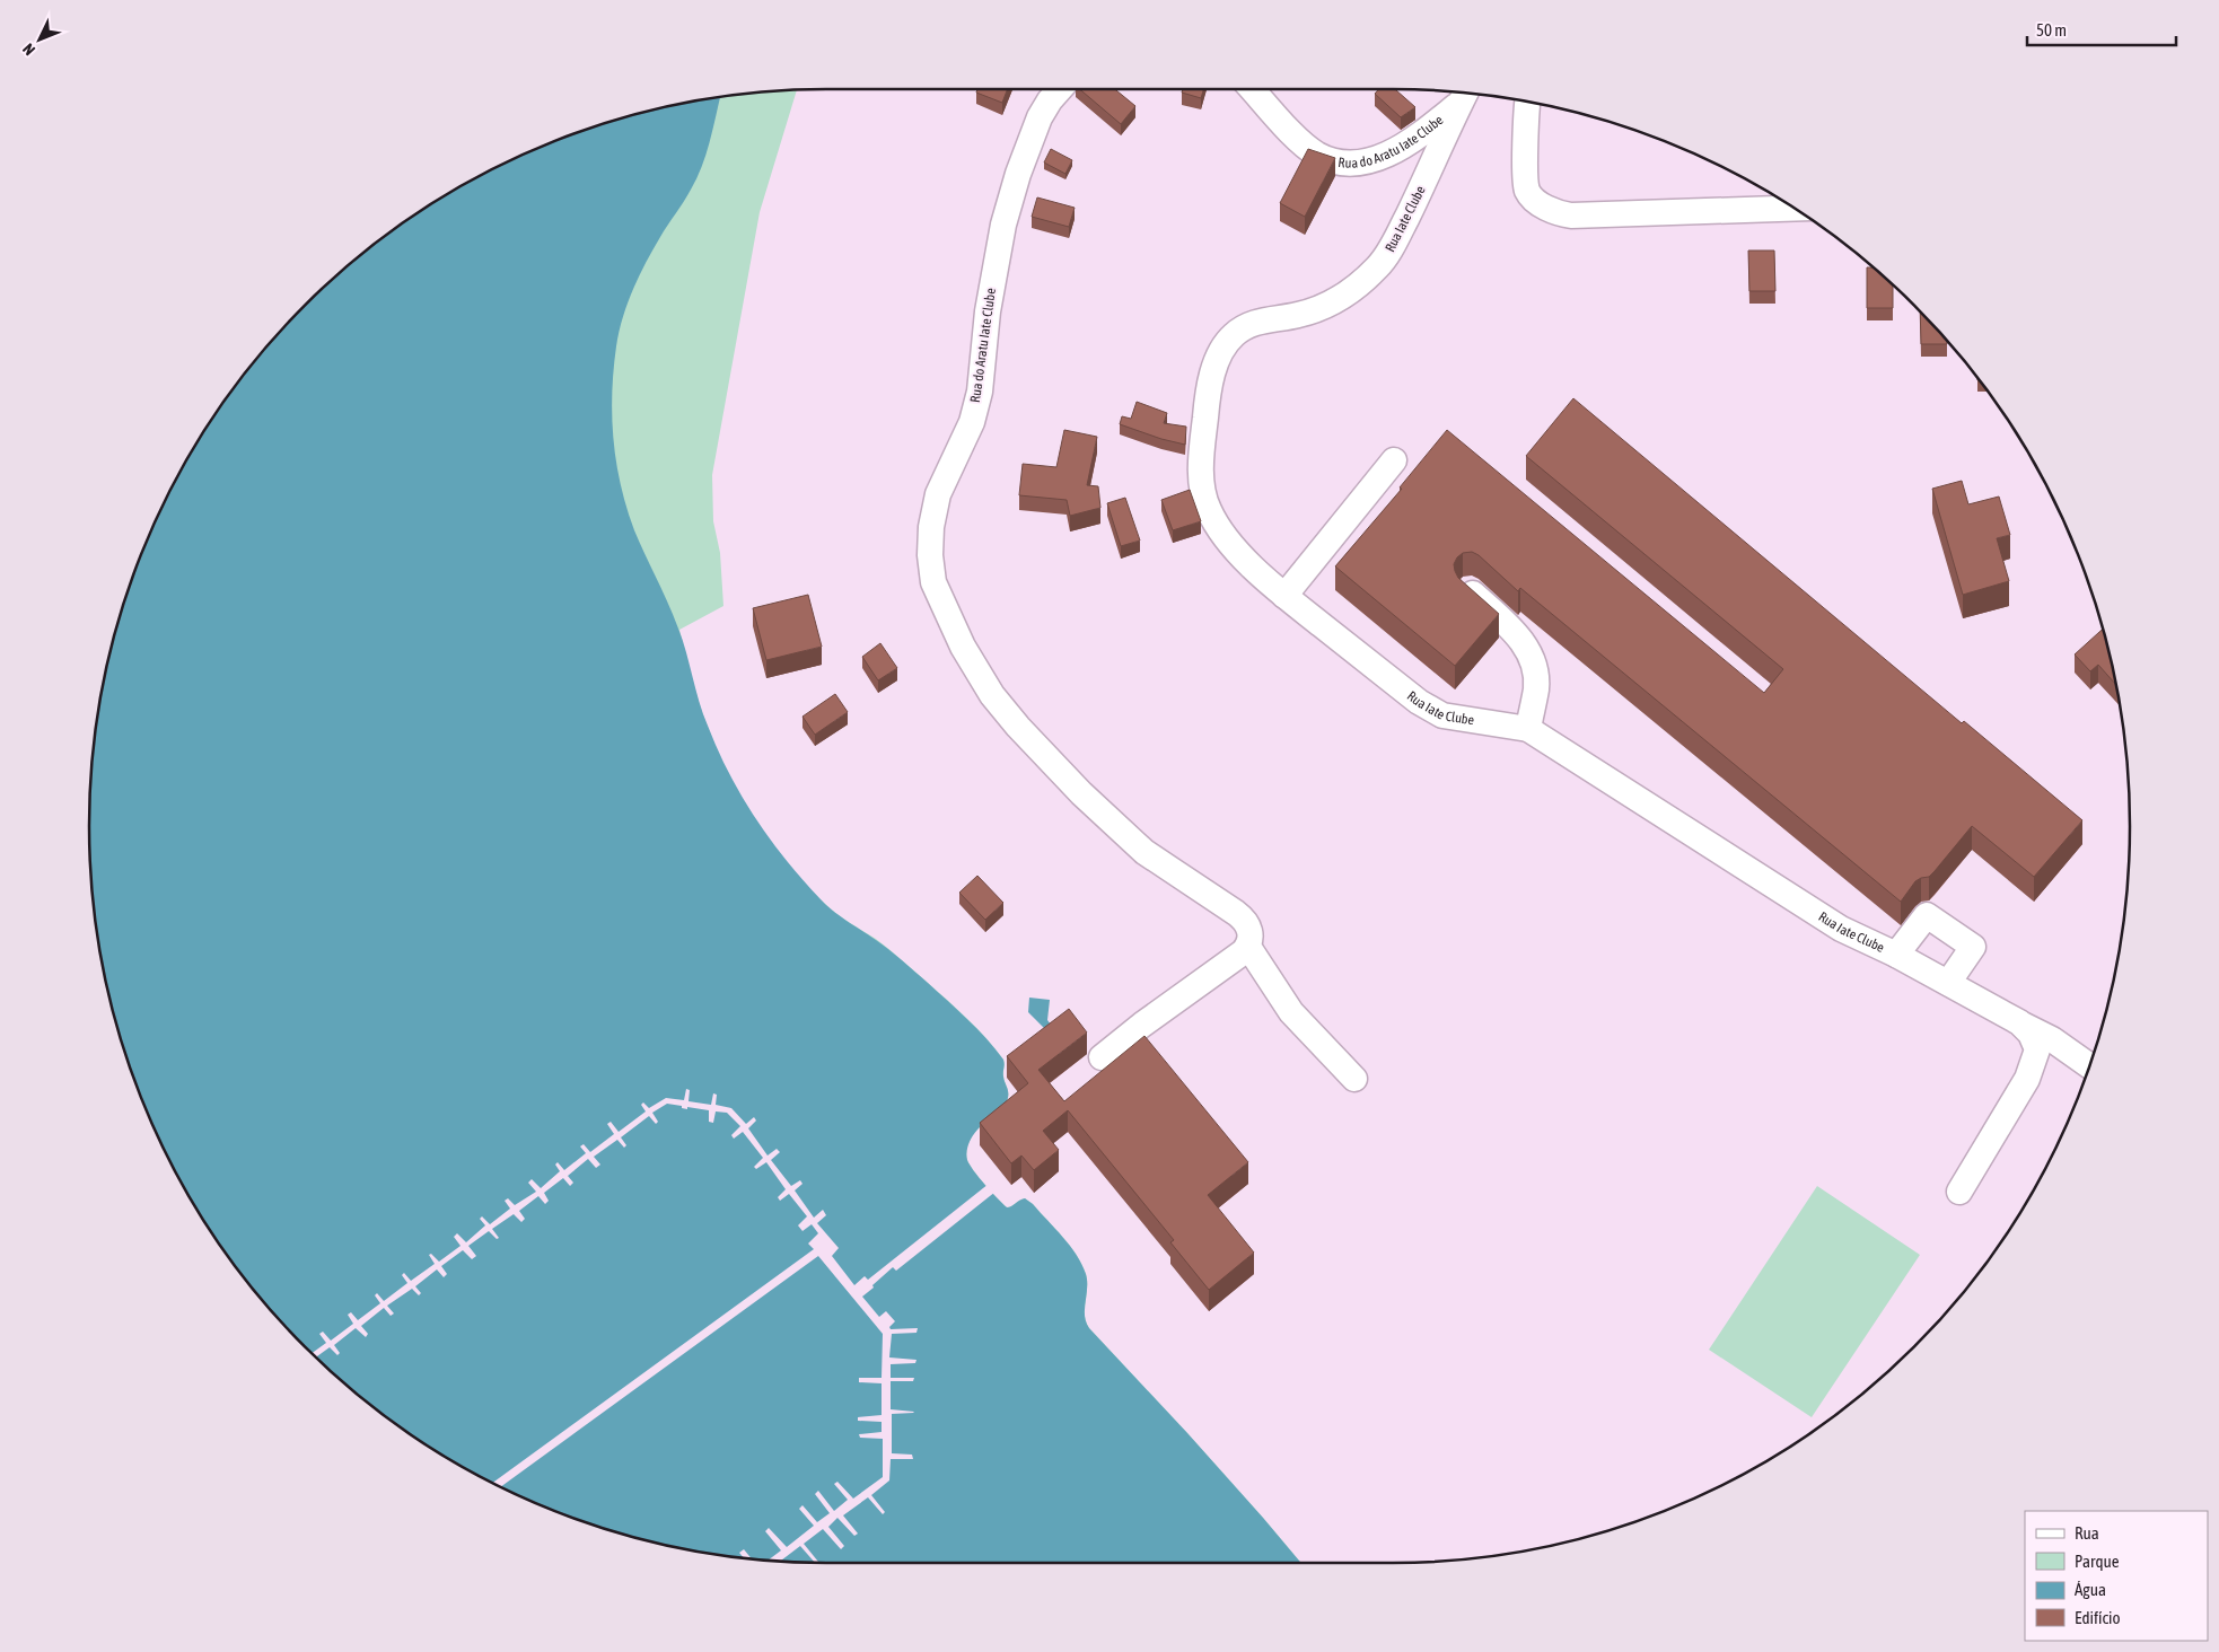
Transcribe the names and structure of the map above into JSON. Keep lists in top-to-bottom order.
{
  "streets": {
    "street": ["Rua do Aratu Iate Clube", "Rua Iate Clube"]
  },
  "crossings": [
    ["Rua do Aratu Iate Clube", "Rua Iate Clube"]
  ],
  "legend": [
    "Rua",
    "Parque",
    "Água",
    "Edifício"
  ],
  "scale_bar": "50 m",
  "north": "bottom left"
}
